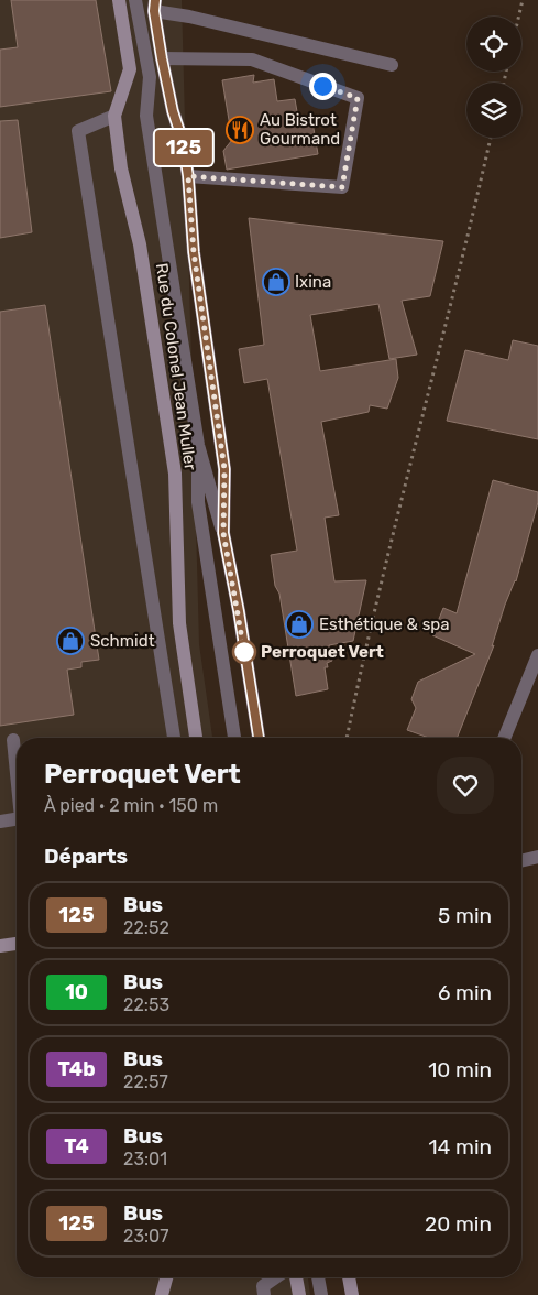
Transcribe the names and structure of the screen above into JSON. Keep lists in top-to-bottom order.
{
  "streets": {
    "main road": ["Rue du Colonel Jean Muller"]
  },
  "places": {
    "restaurant": ["Au Bistrot Gourmand"],
    "shop": ["Ixina", "Esthétique & spa", "Schmidt"],
    "other": ["Perroquet Vert"]
  },
  "lines": ["bus line 125"],
  "page": {
    "on_map": "125",
    "heading": [
      ["Perroquet Vert", "À pied · 2 min · 150 m"],
      "Départs"
    ],
    "list": [
      {
        "mark": "125",
        "name": "Bus",
        "note": "22:52",
        "value": "5 min"
      },
      {
        "mark": "10",
        "name": "Bus",
        "note": "22:53",
        "value": "6 min"
      },
      {
        "mark": "T4b",
        "name": "Bus",
        "note": "22:57",
        "value": "10 min"
      },
      {
        "mark": "T4",
        "name": "Bus",
        "note": "23:01",
        "value": "14 min"
      },
      {
        "mark": "125",
        "name": "Bus",
        "note": "23:07",
        "value": "20 min"
      }
    ]
  }
}
